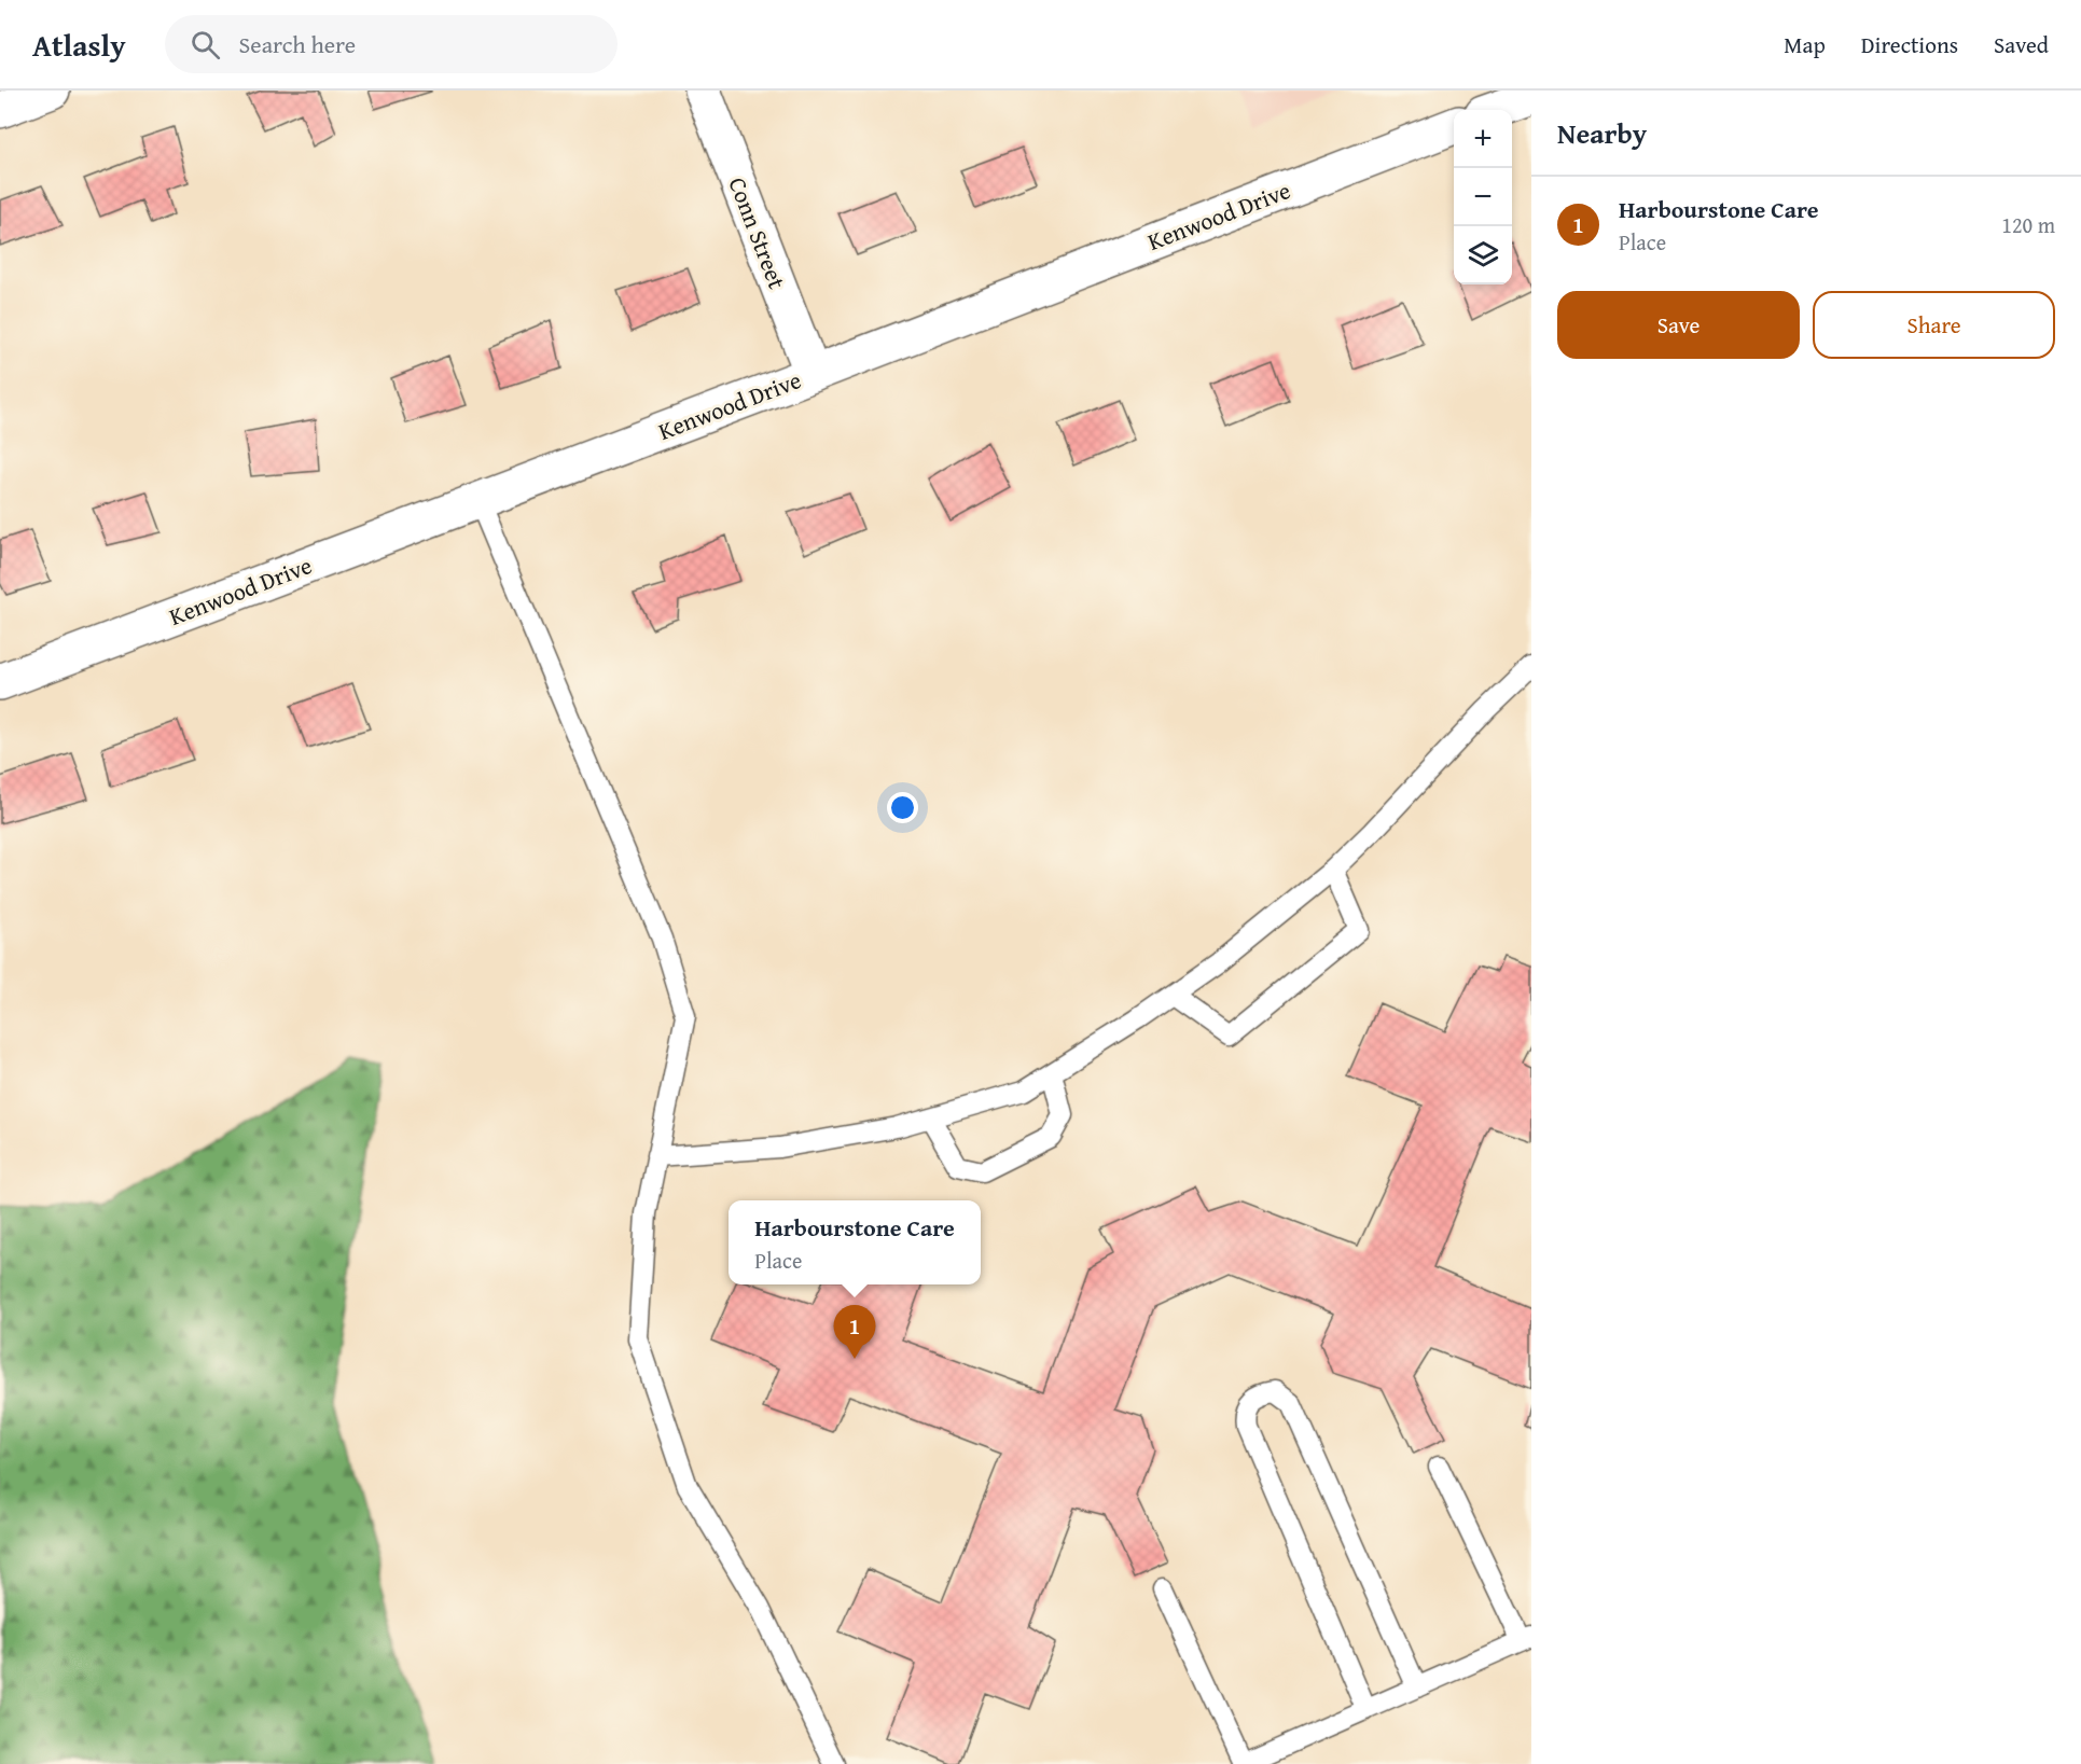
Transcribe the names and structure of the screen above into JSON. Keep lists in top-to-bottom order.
{
  "streets": {
    "street": ["Kenwood Drive", "Conn Street"]
  },
  "crossings": [
    ["Kenwood Drive", "Conn Street"]
  ],
  "page": {
    "header": "Atlasly",
    "search": "Search here",
    "nav": ["Map", "Directions", "Saved"],
    "heading": "Nearby",
    "map_buttons": ["+", "−"],
    "list": [
      {
        "mark": "1",
        "name": "Harbourstone Care",
        "note": "Place",
        "value": "120 m"
      }
    ],
    "buttons": ["Save", "Share"],
    "popup": ["Harbourstone Care", "Place"],
    "pins": "1"
  }
}
